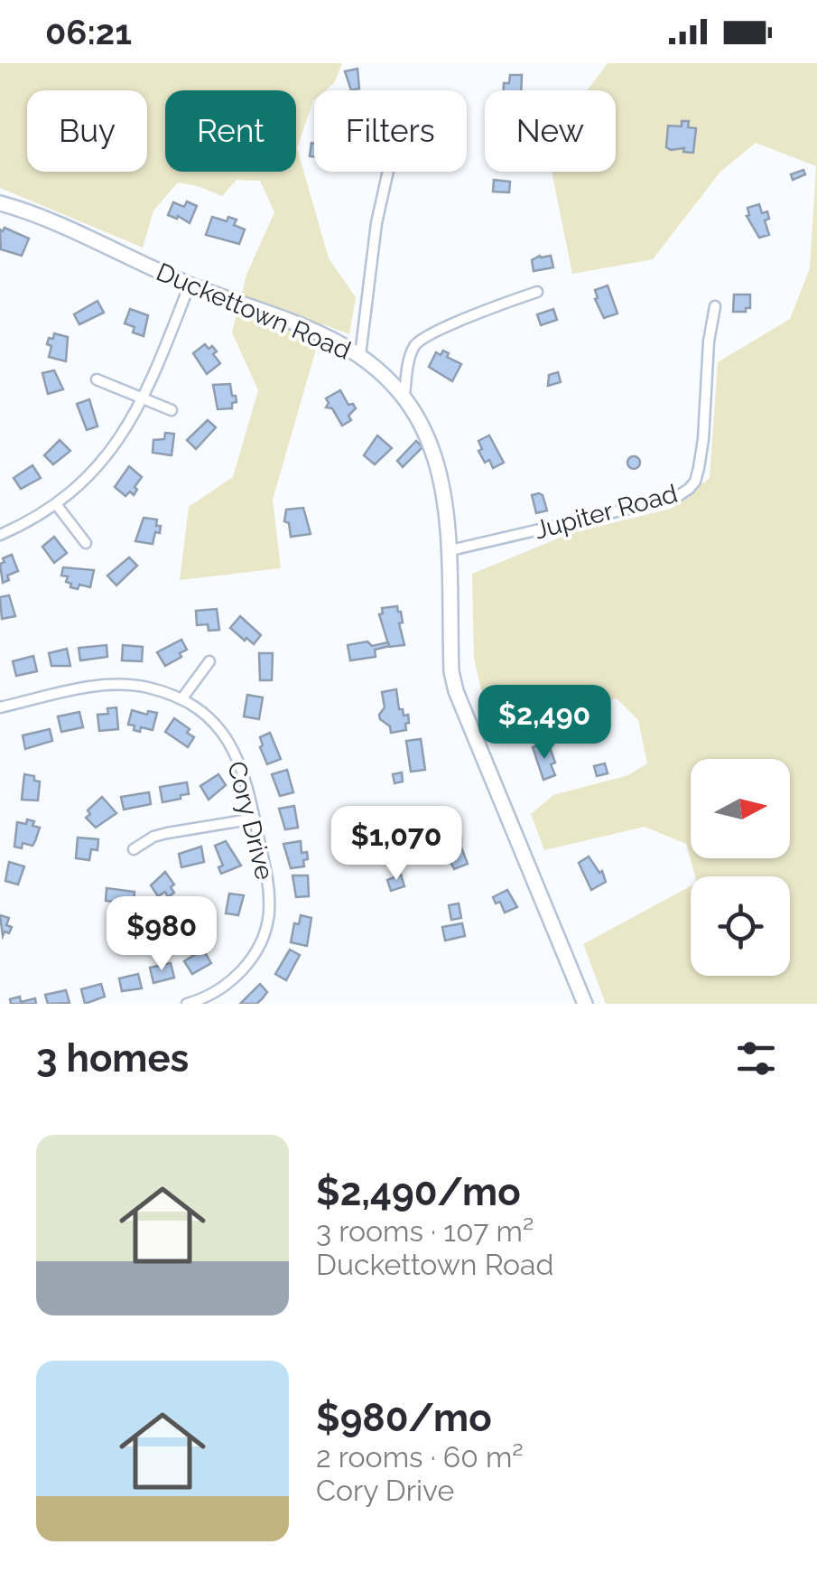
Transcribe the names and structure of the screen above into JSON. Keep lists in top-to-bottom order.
{
  "streets": {
    "street": ["Duckettown Road", "Jupiter Road", "Cory Drive"]
  },
  "crossings": [
    ["Duckettown Road", "Jupiter Road"]
  ],
  "north": "right",
  "page": {
    "status": "06:21",
    "chip": [
      "Buy",
      "Rent",
      "Filters",
      "New"
    ],
    "price": ["$2,490", "$1,070", "$980"],
    "heading": "3 homes",
    "list": [
      {
        "name": "$2,490/mo",
        "note": "3 rooms · 107 m² · Duckettown Road"
      },
      {
        "name": "$980/mo",
        "note": "2 rooms · 60 m² · Cory Drive"
      }
    ]
  }
}
